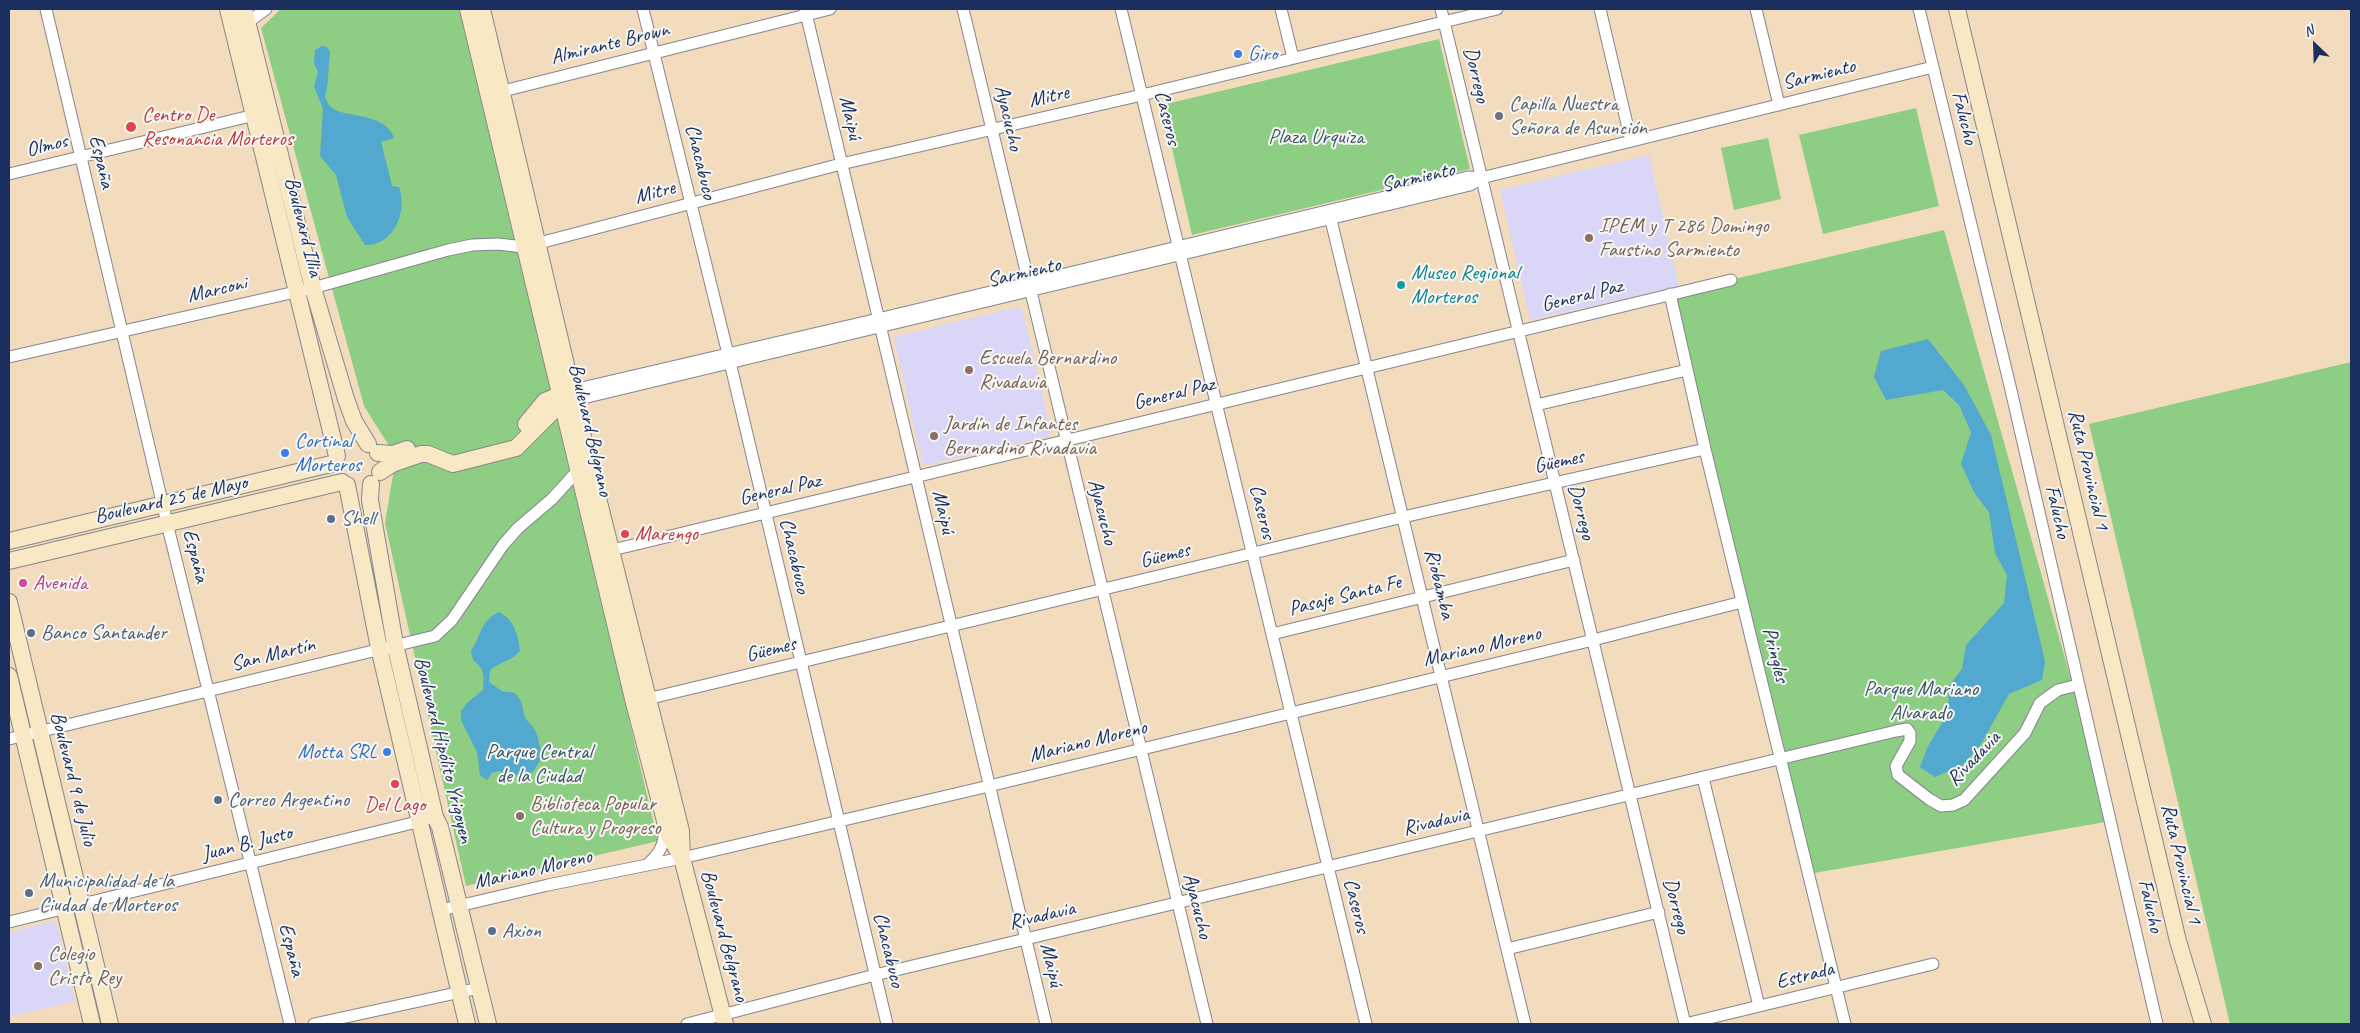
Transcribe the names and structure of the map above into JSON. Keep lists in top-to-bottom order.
{
  "streets": {
    "street": [
      "Almirante Brown",
      "Dorrego",
      "Sarmiento",
      "Mitre",
      "Maipú",
      "Ayacucho",
      "Caseros",
      "Falucho",
      "Olmos",
      "España",
      "Chacabuco",
      "Boulevard Illia",
      "Marconi",
      "General Paz",
      "Boulevard Belgrano",
      "Güemes",
      "Ruta Provincial 1",
      "Boulevard 25 de Mayo",
      "Riobamba",
      "Pasaje Santa Fe",
      "Mariano Moreno",
      "San Martín",
      "Pringles",
      "Boulevard Hipólito Yrigoyen",
      "Rivadavia",
      "Boulevard 9 de Julio",
      "Juan B. Justo",
      "Estrada"
    ]
  },
  "crossings": [
    ["Almirante Brown", "Maipú"],
    ["Almirante Brown", "Chacabuco"],
    ["Almirante Brown", "Boulevard Belgrano"],
    ["Dorrego", "Sarmiento"],
    ["Dorrego", "Mitre"],
    ["Dorrego", "General Paz"],
    ["Dorrego", "Güemes"],
    ["Dorrego", "Pasaje Santa Fe"],
    ["Dorrego", "Mariano Moreno"],
    ["Dorrego", "Rivadavia"],
    ["Dorrego", "Estrada"],
    ["Sarmiento", "Maipú"],
    ["Sarmiento", "Ayacucho"],
    ["Sarmiento", "Caseros"],
    ["Sarmiento", "Falucho"],
    ["Sarmiento", "Chacabuco"],
    ["Sarmiento", "Boulevard Belgrano"],
    ["Sarmiento", "Riobamba"],
    ["Mitre", "Maipú"],
    ["Mitre", "Ayacucho"],
    ["Mitre", "Caseros"],
    ["Mitre", "Chacabuco"],
    ["Mitre", "Marconi"],
    ["Mitre", "Boulevard Belgrano"],
    ["Maipú", "General Paz"],
    ["Maipú", "Güemes"],
    ["Maipú", "Mariano Moreno"],
    ["Maipú", "Rivadavia"],
    ["Ayacucho", "General Paz"],
    ["Ayacucho", "Güemes"],
    ["Ayacucho", "Mariano Moreno"],
    ["Ayacucho", "Rivadavia"],
    ["Caseros", "General Paz"],
    ["Caseros", "Güemes"],
    ["Caseros", "Pasaje Santa Fe"],
    ["Caseros", "Mariano Moreno"],
    ["Caseros", "Rivadavia"],
    ["Falucho", "Rivadavia"],
    ["Olmos", "España"],
    ["Olmos", "Boulevard Illia"],
    ["España", "Marconi"],
    ["España", "Boulevard 25 de Mayo"],
    ["España", "San Martín"],
    ["España", "Juan B. Justo"],
    ["Chacabuco", "General Paz"],
    ["Chacabuco", "Güemes"],
    ["Chacabuco", "Mariano Moreno"],
    ["Chacabuco", "Rivadavia"],
    ["Boulevard Illia", "Marconi"],
    ["Boulevard Illia", "Boulevard 25 de Mayo"],
    ["Boulevard Illia", "Boulevard Hipólito Yrigoyen"],
    ["Marconi", "Boulevard Belgrano"],
    ["General Paz", "Boulevard Belgrano"],
    ["General Paz", "Riobamba"],
    ["General Paz", "Pringles"],
    ["Boulevard Belgrano", "Güemes"],
    ["Boulevard Belgrano", "Mariano Moreno"],
    ["Boulevard Belgrano", "San Martín"],
    ["Boulevard Belgrano", "Rivadavia"],
    ["Güemes", "Riobamba"],
    ["Güemes", "Pringles"],
    ["Boulevard 25 de Mayo", "Boulevard Hipólito Yrigoyen"],
    ["Riobamba", "Pasaje Santa Fe"],
    ["Riobamba", "Mariano Moreno"],
    ["Riobamba", "Rivadavia"],
    ["Mariano Moreno", "Pringles"],
    ["Mariano Moreno", "Boulevard Hipólito Yrigoyen"],
    ["San Martín", "Boulevard Hipólito Yrigoyen"],
    ["San Martín", "Boulevard 9 de Julio"],
    ["Pringles", "Rivadavia"],
    ["Pringles", "Estrada"],
    ["Boulevard Hipólito Yrigoyen", "Juan B. Justo"],
    ["Boulevard 9 de Julio", "Juan B. Justo"]
  ],
  "parks": ["Plaza Urquiza", "Parque Mariano Alvarado", "Parque Central de la Ciudad"],
  "places": [
    "Giro",
    "Capilla Nuestra Señora de Asunción",
    "Centro De Resonancia Morteros",
    "IPEM y T 286 Domingo Faustino Sarmiento",
    "Museo Regional Morteros",
    "Escuela Bernardino Rivadavia",
    "Jardín de Infantes Bernardino Rivadavia",
    "Cortinal Morteros",
    "Shell",
    "Marengo",
    "Avenida",
    "Banco Santander",
    "Motta SRL",
    "Del Lago",
    "Correo Argentino",
    "Biblioteca Popular Cultura y Progreso",
    "Municipalidad de la Ciudad de Morteros",
    "Axion",
    "Colegio Cristo Rey"
  ],
  "north": "top left"
}
